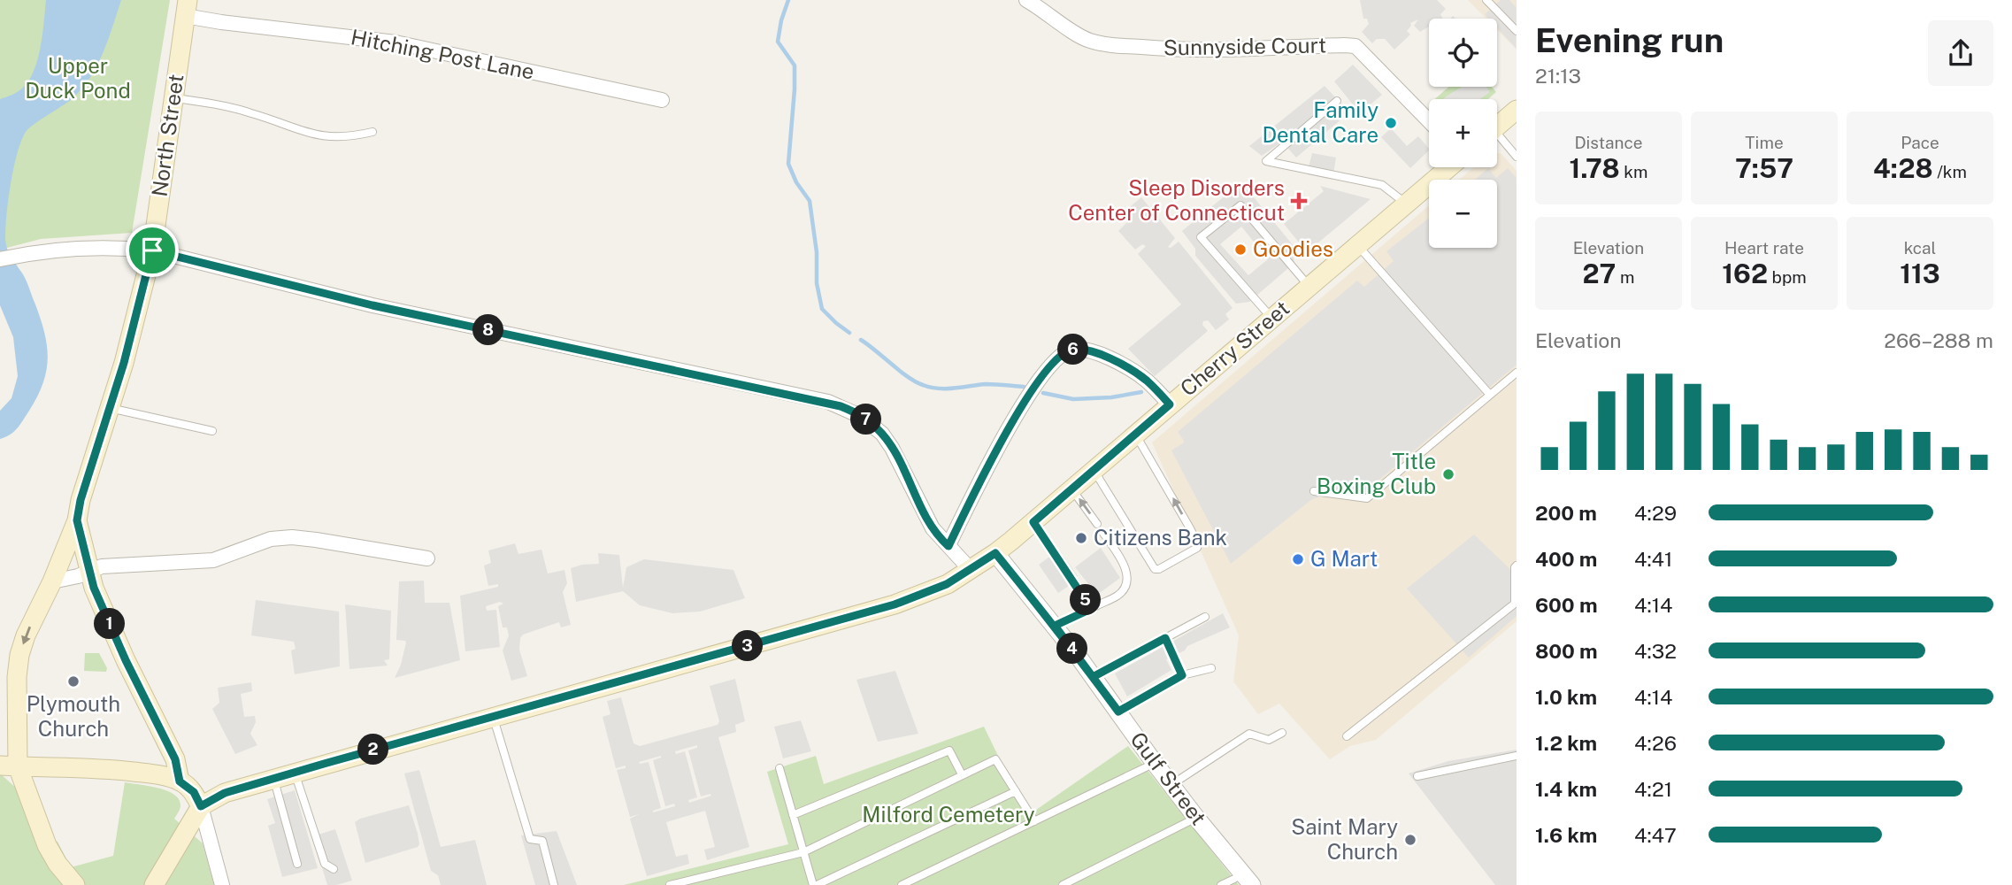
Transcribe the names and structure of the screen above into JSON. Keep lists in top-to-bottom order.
{
  "streets": {
    "main road": ["North Street", "Cherry Street"],
    "street": ["Sunnyside Court", "Hitching Post Lane", "Gulf Street"]
  },
  "crossings": [
    ["Hitching Post Lane", "North Street"],
    ["Cherry Street", "Gulf Street"]
  ],
  "parks": ["Upper Duck Pond", "Milford Cemetery"],
  "places": {
    "other": [
      "Family Dental Care",
      "Goodies",
      "Title Boxing Club",
      "Citizens Bank",
      "G Mart",
      "Plymouth Church",
      "Saint Mary Church"
    ],
    "health": ["Sleep Disorders Center of Connecticut"]
  },
  "page": {
    "heading": ["Evening run", "21:13"],
    "map_buttons": ["+", "−"],
    "stats": [
      ["Distance", "1.78 km"],
      ["Time", "7:57"],
      ["Pace", "4:28 /km"],
      ["Elevation", "27 m"],
      ["Heart rate", "162 bpm"],
      ["kcal", "113"]
    ],
    "pins": [
      "8",
      "6",
      "7",
      "5",
      "1",
      "3",
      "4",
      "2"
    ],
    "chart": ["Elevation", "266–288 m"],
    "list": [
      {
        "name": "200 m",
        "note": "4:29"
      },
      {
        "name": "400 m",
        "note": "4:41"
      },
      {
        "name": "600 m",
        "note": "4:14"
      },
      {
        "name": "800 m",
        "note": "4:32"
      },
      {
        "name": "1.0 km",
        "note": "4:14"
      },
      {
        "name": "1.2 km",
        "note": "4:26"
      },
      {
        "name": "1.4 km",
        "note": "4:21"
      },
      {
        "name": "1.6 km",
        "note": "4:47"
      }
    ]
  }
}
